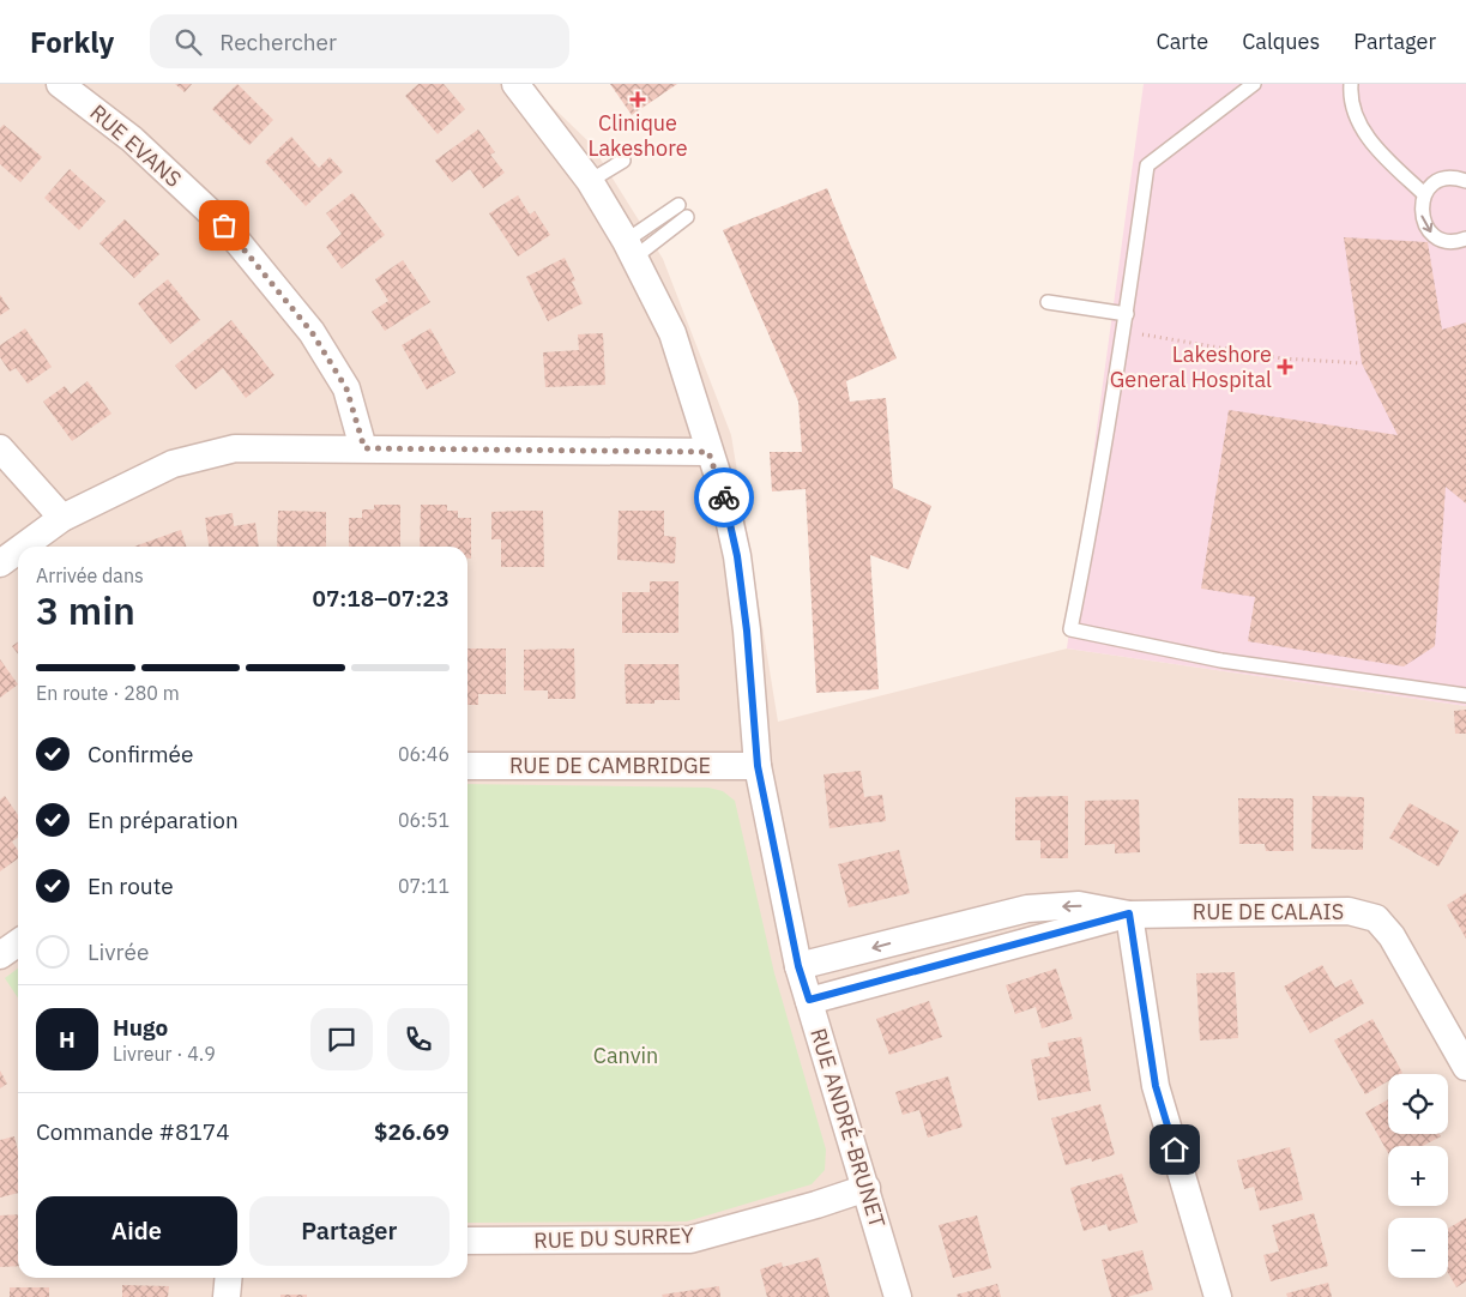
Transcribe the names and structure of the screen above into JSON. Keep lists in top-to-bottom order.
{
  "streets": {
    "street": [
      "RUE EVANS",
      "RUE DE CAMBRIDGE",
      "RUE DE CALAIS",
      "RUE ANDRÉ-BRUNET",
      "RUE DU SURREY"
    ]
  },
  "crossings": [
    ["RUE DE CAMBRIDGE", "RUE ANDRÉ-BRUNET"],
    ["RUE DE CALAIS", "RUE ANDRÉ-BRUNET"],
    ["RUE ANDRÉ-BRUNET", "RUE DU SURREY"]
  ],
  "parks": ["Canvin"],
  "places": {
    "health": ["Clinique Lakeshore", "Lakeshore General Hospital"]
  },
  "page": {
    "header": "Forkly",
    "search": "Rechercher",
    "nav": ["Carte", "Calques", "Partager"],
    "heading": ["3 min", "Arrivée dans", "07:18–07:23"],
    "panel": [
      "Hugo",
      "Livreur · 4.9",
      "Commande #8174",
      "$26.69"
    ],
    "bar": "En route · 280 m",
    "list": [
      ["Confirmée", "06:46"],
      ["En préparation", "06:51"],
      ["En route", "07:11"],
      "Livrée"
    ],
    "round": "H",
    "map_buttons": ["+", "−"],
    "buttons": ["Aide", "Partager"]
  }
}
